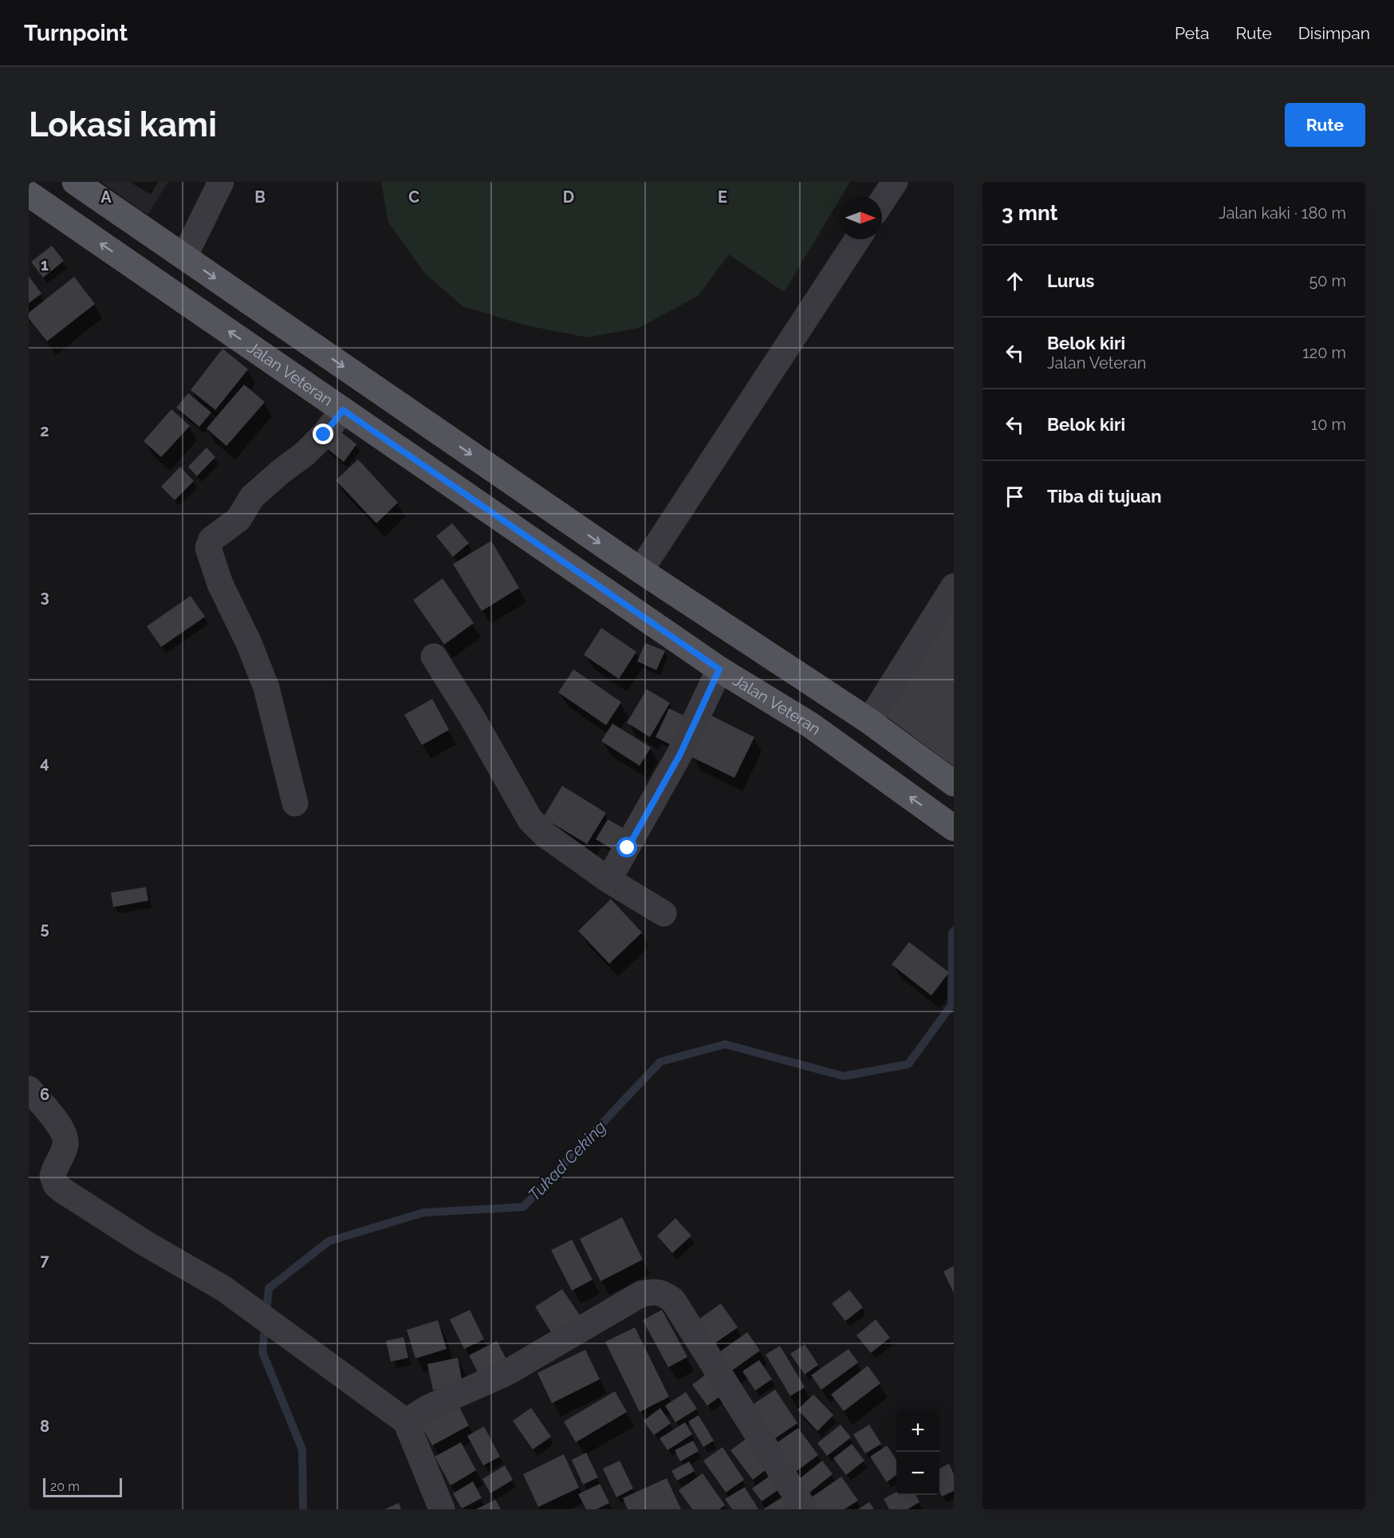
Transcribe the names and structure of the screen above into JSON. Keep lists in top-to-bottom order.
{
  "streets": {
    "main road": ["Jalan Veteran"]
  },
  "water": ["Tukad Ceking"],
  "scale_bar": "20 m",
  "north": "right",
  "page": {
    "header": "Turnpoint",
    "nav": ["Peta", "Rute", "Disimpan"],
    "buttons": "Rute",
    "title": "Lokasi kami",
    "heading": ["3 mnt", "Jalan kaki · 180 m"],
    "list": [
      ["Lurus", "50 m"],
      ["Belok kiri", "Jalan Veteran", "120 m"],
      ["Belok kiri", "10 m"],
      "Tiba di tujuan"
    ],
    "map_buttons": ["+", "−"],
    "scale": "20 m"
  },
  "grid": {
    "columns": [
      "A",
      "B",
      "C",
      "D",
      "E"
    ],
    "rows": [
      "1",
      "2",
      "3",
      "4",
      "5",
      "6",
      "7",
      "8"
    ]
  }
}
